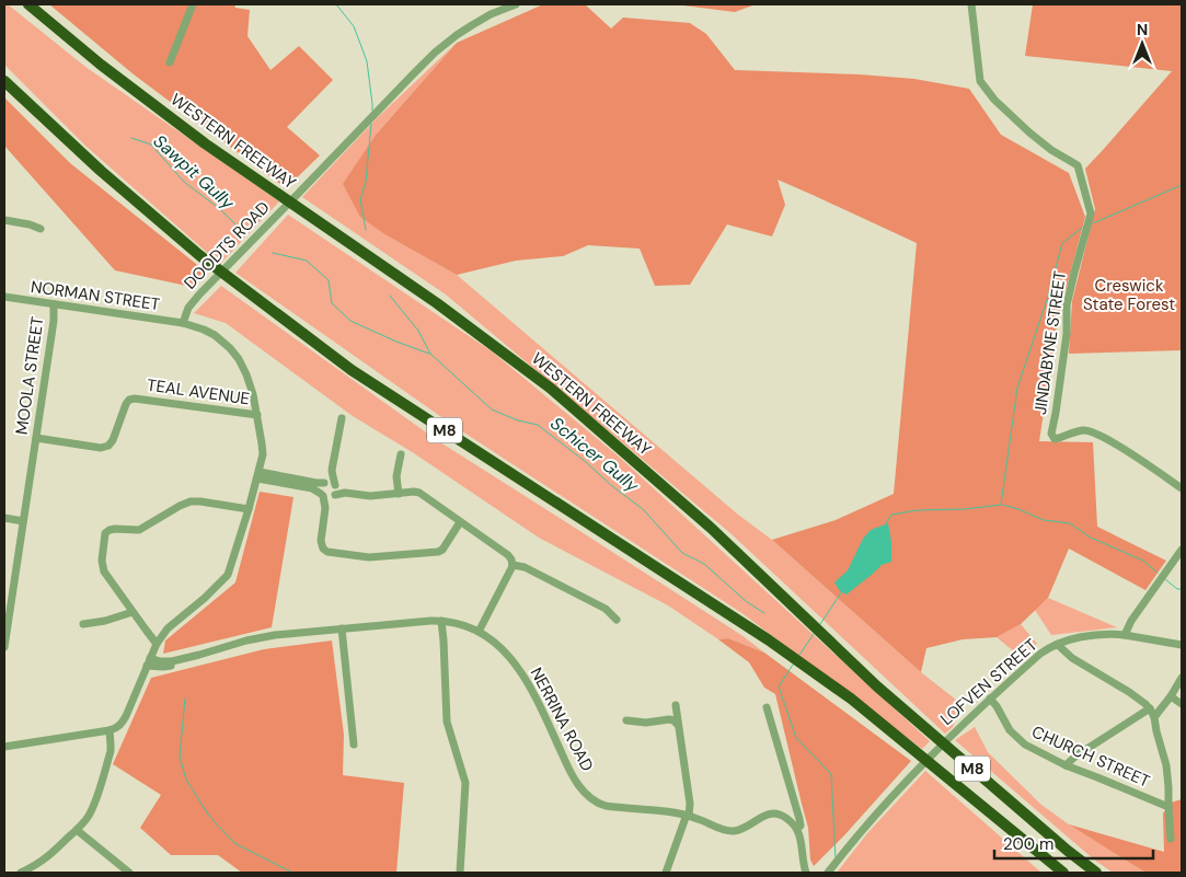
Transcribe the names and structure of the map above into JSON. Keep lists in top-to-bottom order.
{
  "streets": {
    "highway": ["WESTERN FREEWAY", "M8"],
    "street": [
      "DOODTS ROAD",
      "NORMAN STREET",
      "JINDABYNE STREET",
      "MOOLA STREET",
      "TEAL AVENUE",
      "LOFVEN STREET",
      "NERRINA ROAD",
      "CHURCH STREET"
    ]
  },
  "crossings": [
    ["DOODTS ROAD", "NORMAN STREET"],
    ["NORMAN STREET", "MOOLA STREET"],
    ["MOOLA STREET", "TEAL AVENUE"],
    ["LOFVEN STREET", "CHURCH STREET"]
  ],
  "water": ["Sawpit Gully", "Schicer Gully"],
  "parks": ["Creswick State Forest"],
  "scale_bar": "200 m",
  "north": "top"
}
